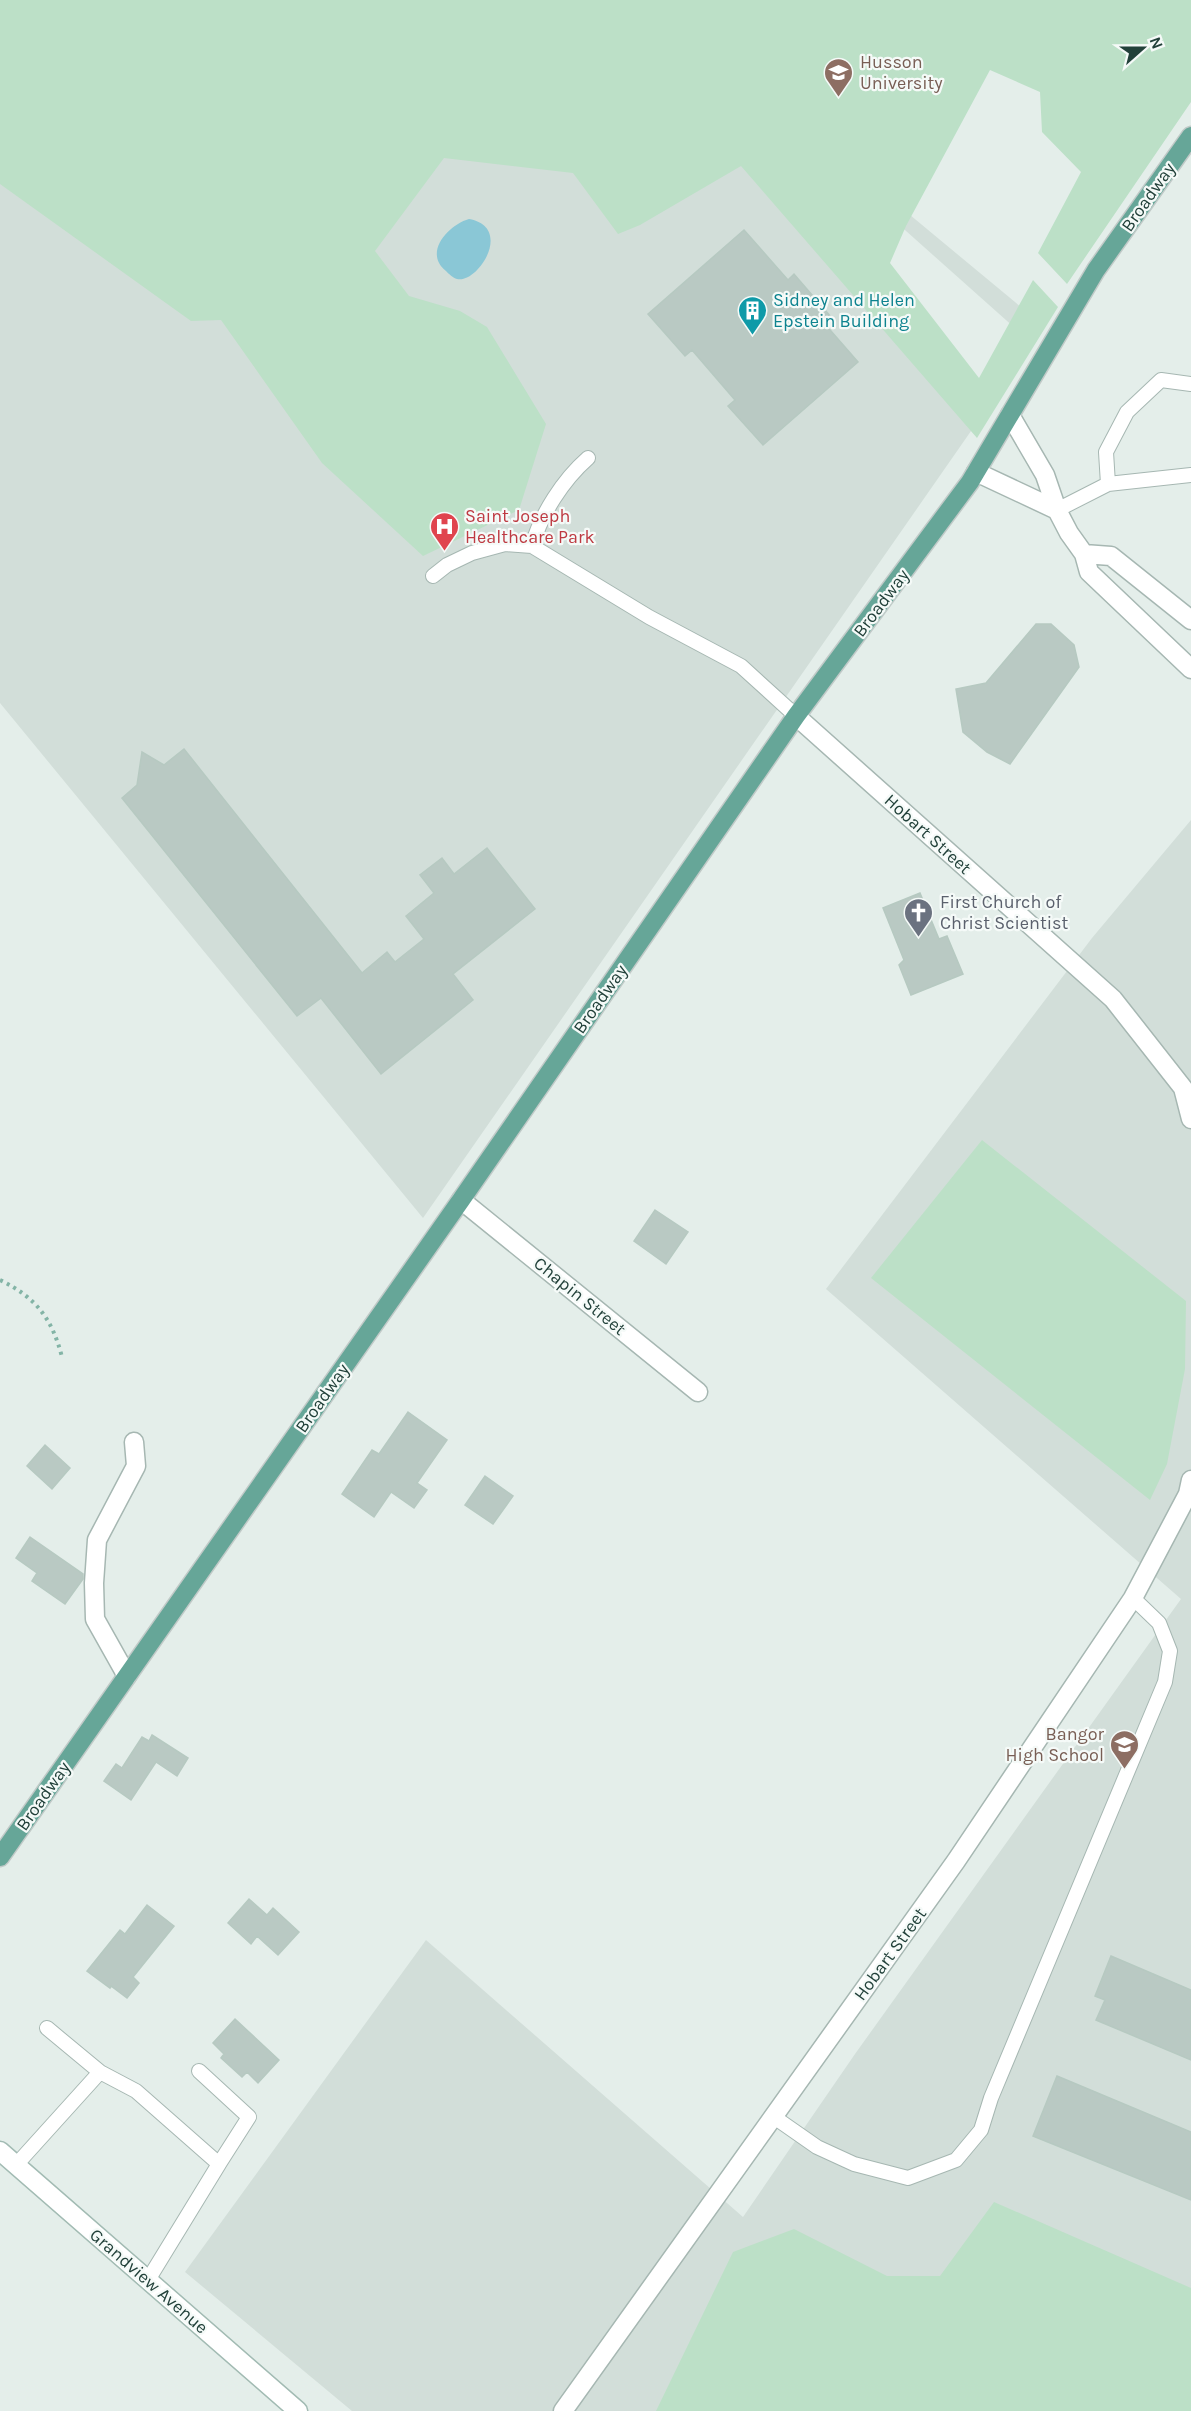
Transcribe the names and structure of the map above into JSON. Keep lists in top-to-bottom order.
{
  "streets": {
    "main road": ["Broadway"],
    "street": ["Hobart Street", "Chapin Street", "Grandview Avenue"]
  },
  "crossings": [
    ["Broadway", "Hobart Street"],
    ["Broadway", "Chapin Street"]
  ],
  "places": {
    "school or university": ["Husson University", "Bangor High School"],
    "building": ["Sidney and Helen Epstein Building"],
    "hospital": ["Saint Joseph Healthcare Park"],
    "church": ["First Church of Christ Scientist"]
  },
  "north": "right"
}
